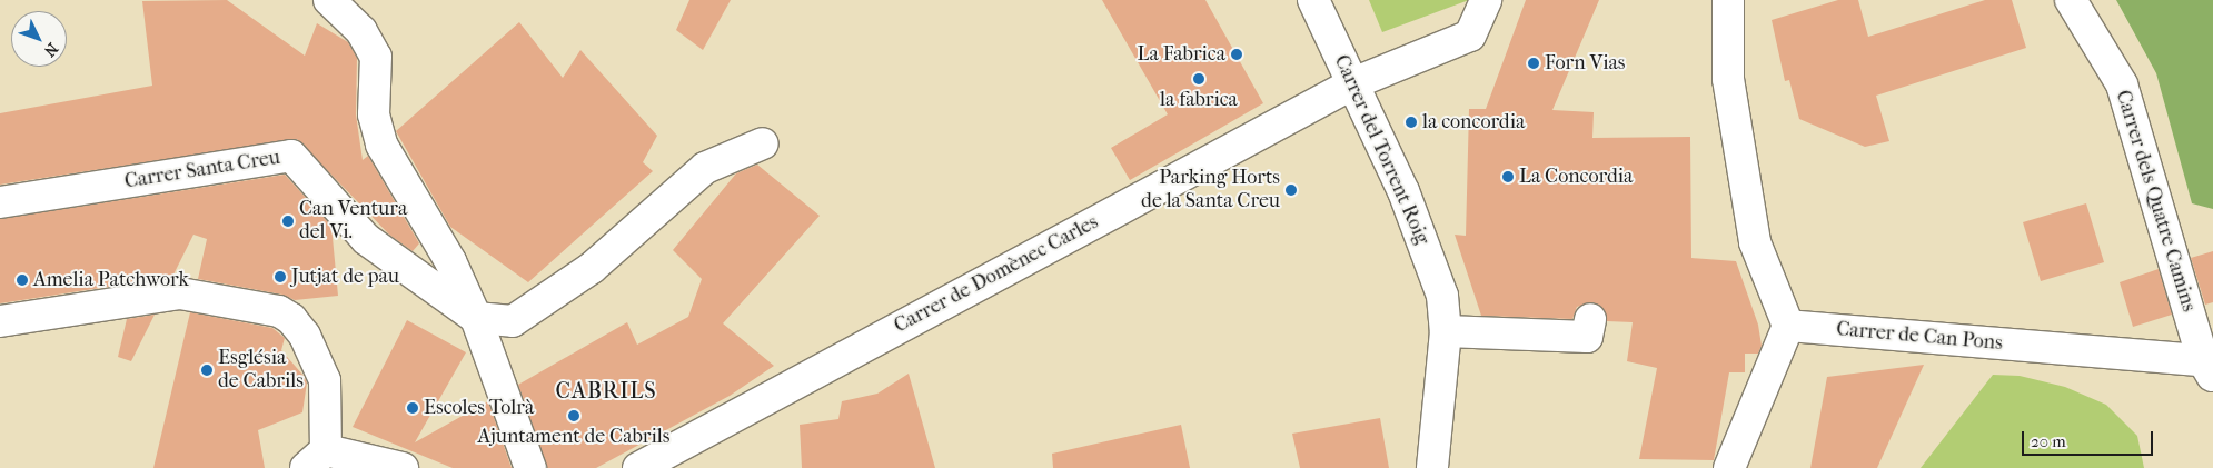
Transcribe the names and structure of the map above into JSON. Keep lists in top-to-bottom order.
{
  "streets": {
    "street": [
      "Carrer del Torrent Roig",
      "Carrer Santa Creu",
      "Carrer dels Quatre Camins",
      "Carrer de Domènec Carles",
      "Carrer de Can Pons"
    ]
  },
  "crossings": [
    ["Carrer del Torrent Roig", "Carrer de Domènec Carles"],
    ["Carrer dels Quatre Camins", "Carrer de Can Pons"]
  ],
  "districts": ["CABRILS"],
  "places": [
    "La Fabrica",
    "Forn Vias",
    "la fabrica",
    "la concordia",
    "La Concordia",
    "Parking Horts de la Santa Creu",
    "Can Ventura del Vi.",
    "Jutjat de pau",
    "Amelia Patchwork",
    "Església de Cabrils",
    "Escoles Tolrà",
    "Ajuntament de Cabrils"
  ],
  "scale_bar": "20 m",
  "north": "bottom right"
}
